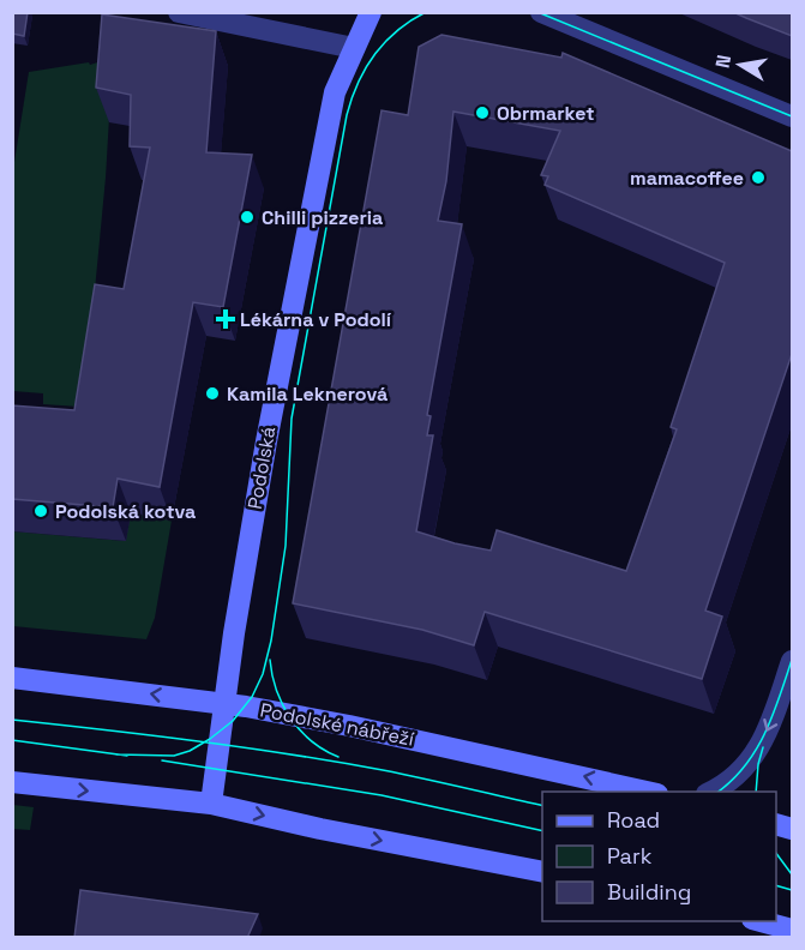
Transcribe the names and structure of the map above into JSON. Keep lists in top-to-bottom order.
{
  "streets": {
    "main road": ["Podolská", "Podolské nábřeží"]
  },
  "crossings": [
    ["Podolská", "Podolské nábřeží"]
  ],
  "places": {
    "other": [
      "Obrmarket",
      "mamacoffee",
      "Chilli pizzeria",
      "Kamila Leknerová",
      "Podolská kotva"
    ],
    "health": ["Lékárna v Podolí"]
  },
  "legend": ["Road", "Park", "Building"],
  "north": "left"
}
